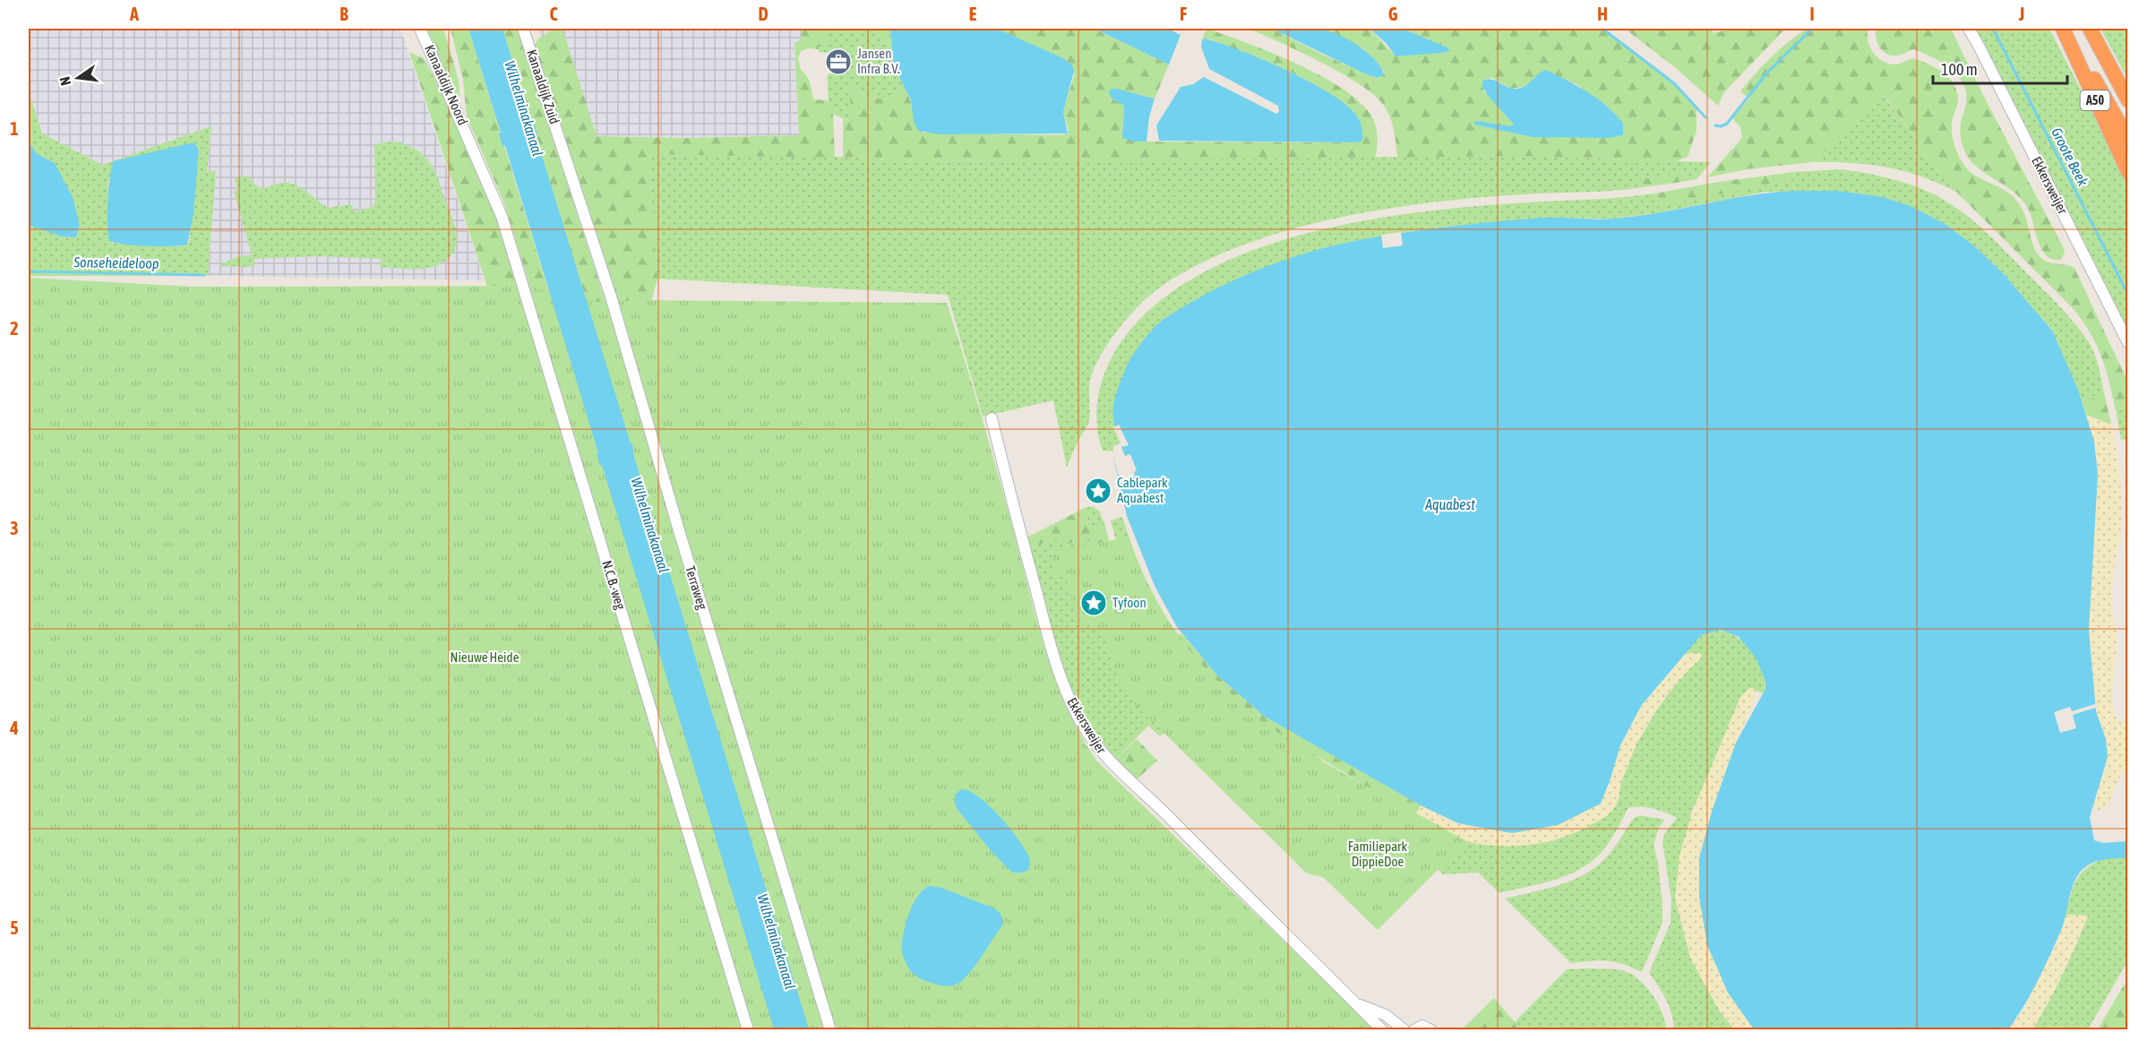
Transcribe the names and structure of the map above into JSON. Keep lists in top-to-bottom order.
{
  "streets": {
    "highway": ["A50"],
    "street": [
      "Kanaaldijk Noord",
      "Kanaaldijk Zuid",
      "Ekkersweijer",
      "N.C.B.-weg",
      "Terraweg"
    ]
  },
  "crossings": [
    ["Kanaaldijk Noord", "N.C.B.-weg"],
    ["Kanaaldijk Zuid", "Terraweg"]
  ],
  "water": [
    "Wilhelminakanaal",
    "Groote Beek",
    "Sonseheideloop",
    "Aquabest"
  ],
  "parks": ["Nieuwe Heide", "Familiepark DippieDoe"],
  "places": {
    "office": ["Jansen Infra B.V."],
    "place": ["Cablepark Aquabest", "Tyfoon"]
  },
  "scale_bar": "100 m",
  "north": "left",
  "grid": {
    "columns": [
      "A",
      "B",
      "C",
      "D",
      "E",
      "F",
      "G",
      "H",
      "I",
      "J"
    ],
    "rows": [
      "1",
      "2",
      "3",
      "4",
      "5"
    ]
  }
}
